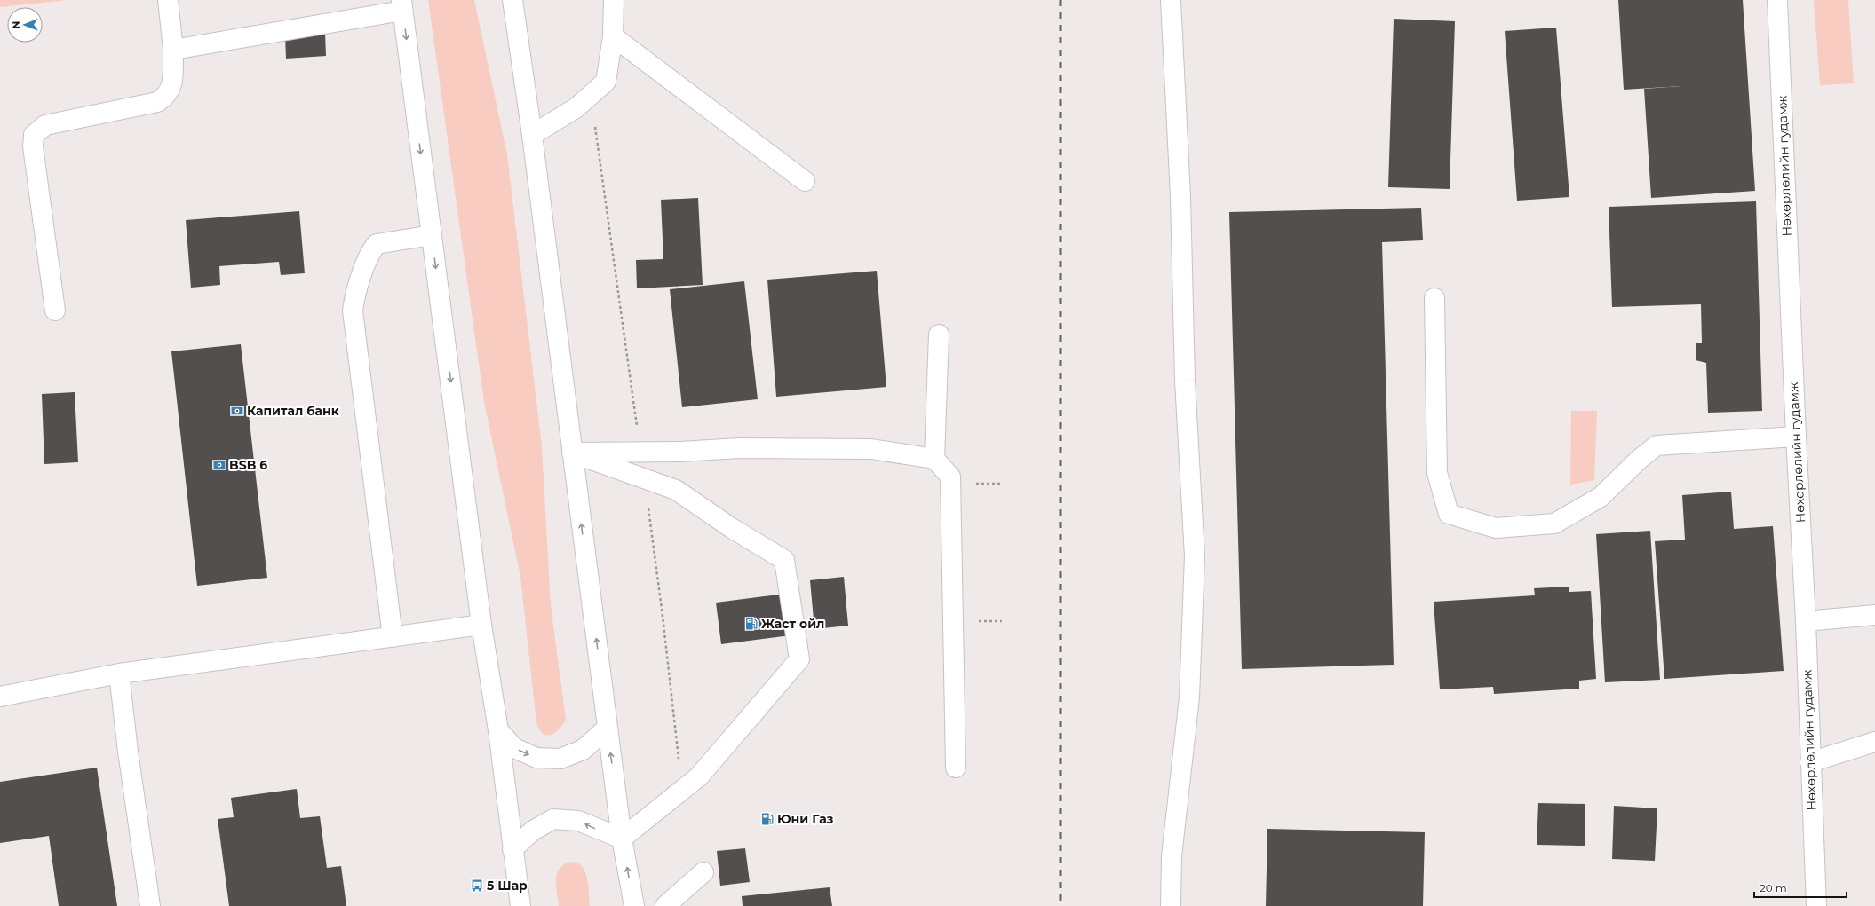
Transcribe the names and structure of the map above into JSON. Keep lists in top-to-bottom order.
{
  "streets": {
    "main road": ["Нөхөрлөлийн гудамж"]
  },
  "places": {
    "bank": ["Капитал банк", "BSB 6"],
    "fuel station": ["Жаст ойл", "Юни Газ"],
    "bus stop": ["5 Шар"]
  },
  "scale_bar": "20 m",
  "north": "left"
}
